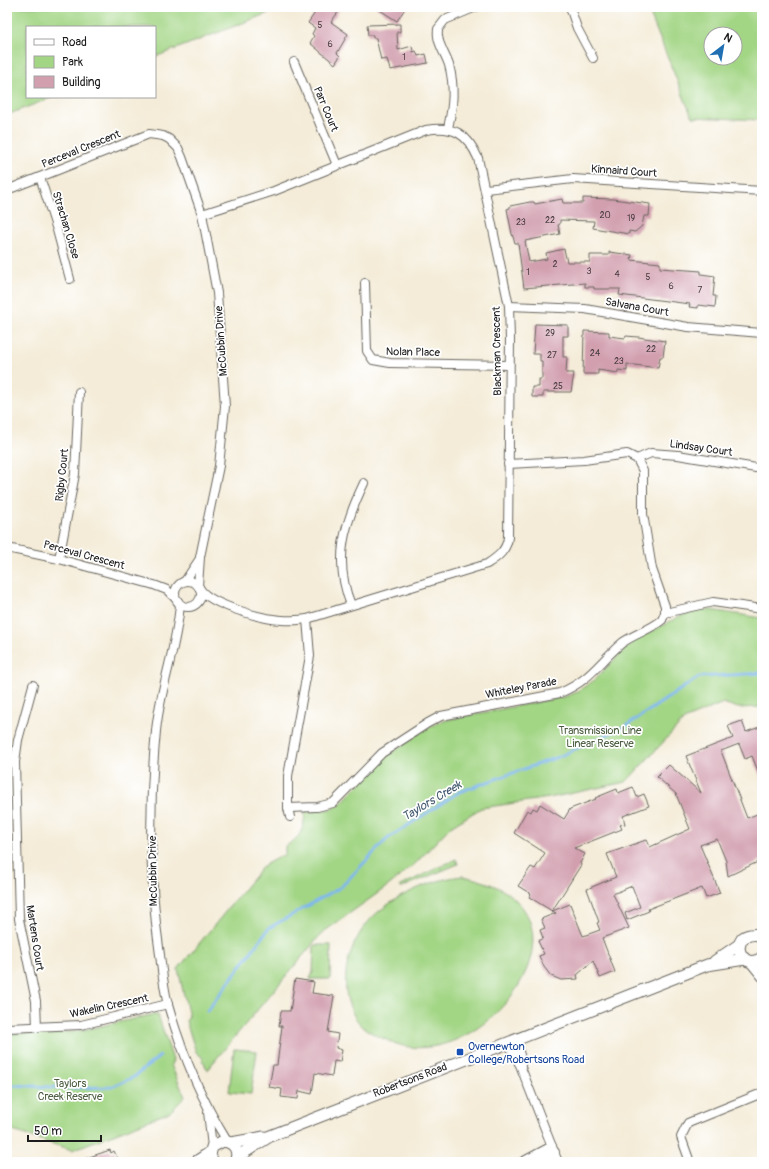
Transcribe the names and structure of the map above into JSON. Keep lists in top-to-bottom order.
{
  "streets": {
    "street": [
      "Parr Court",
      "Perceval Crescent",
      "Kinnaird Court",
      "Strachan Close",
      "Salvana Court",
      "McCubbin Drive",
      "Blackman Crescent",
      "Nolan Place",
      "Lindsay Court",
      "Rigby Court",
      "Whiteley Parade",
      "Martens Court",
      "Wakelin Crescent",
      "Robertsons Road"
    ]
  },
  "crossings": [
    ["Perceval Crescent", "Strachan Close"],
    ["Perceval Crescent", "McCubbin Drive"],
    ["Perceval Crescent", "Blackman Crescent"],
    ["Perceval Crescent", "Rigby Court"],
    ["Kinnaird Court", "Blackman Crescent"],
    ["Salvana Court", "Blackman Crescent"],
    ["McCubbin Drive", "Blackman Crescent"],
    ["McCubbin Drive", "Wakelin Crescent"],
    ["McCubbin Drive", "Robertsons Road"],
    ["Blackman Crescent", "Nolan Place"],
    ["Martens Court", "Wakelin Crescent"]
  ],
  "water": ["Taylors Creek"],
  "parks": ["Transmission Line Linear Reserve", "Taylors Creek Reserve"],
  "places": {
    "transit": ["Overnewton College/Robertsons Road"]
  },
  "house_numbers": [
    "5",
    "6",
    "1",
    "20",
    "19",
    "22",
    "23",
    "2",
    "3",
    "1",
    "4",
    "5",
    "6",
    "7",
    "29",
    "22",
    "24",
    "27",
    "23",
    "25"
  ],
  "legend": ["Road", "Park", "Building"],
  "scale_bar": "50 m",
  "north": "top right"
}
